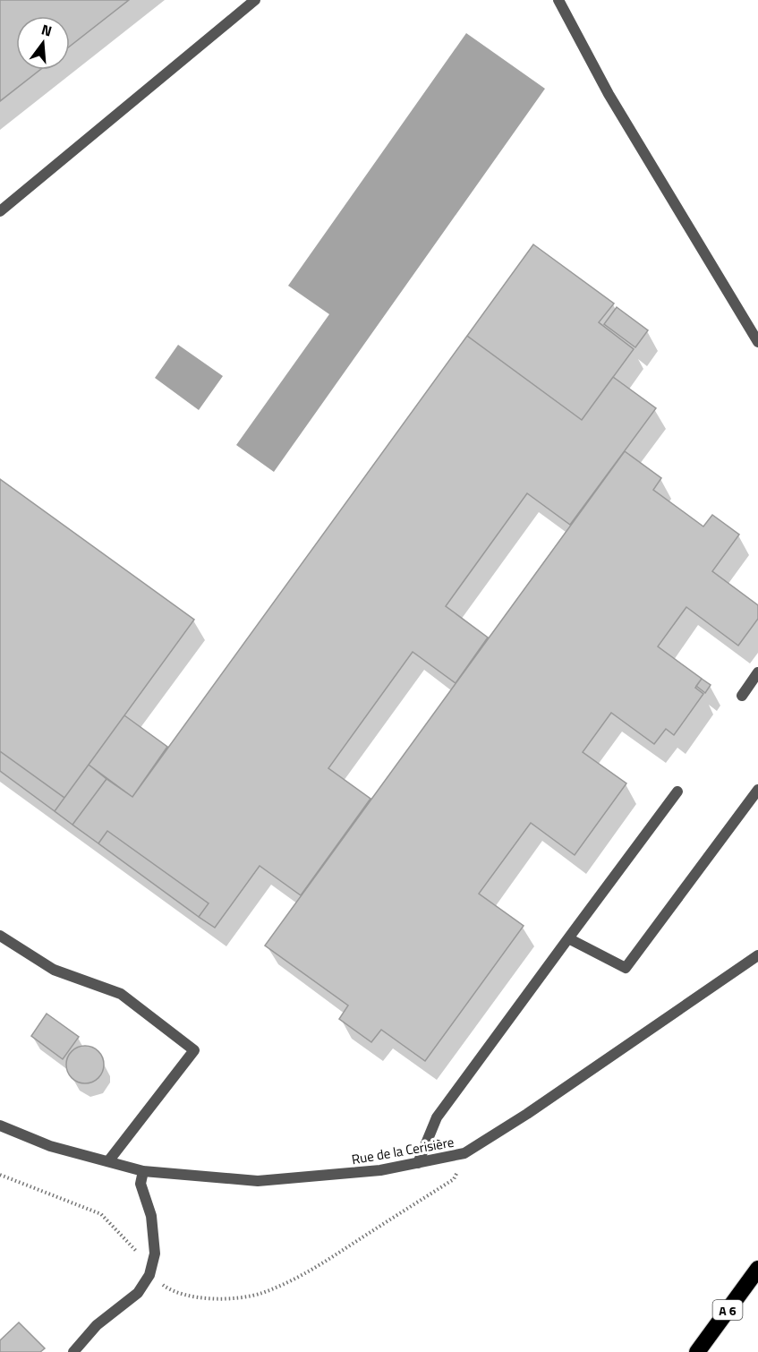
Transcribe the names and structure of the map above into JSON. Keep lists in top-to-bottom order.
{
  "streets": {
    "highway": ["A 6"],
    "street": ["Rue de la Cerisière"]
  },
  "north": "top"
}
